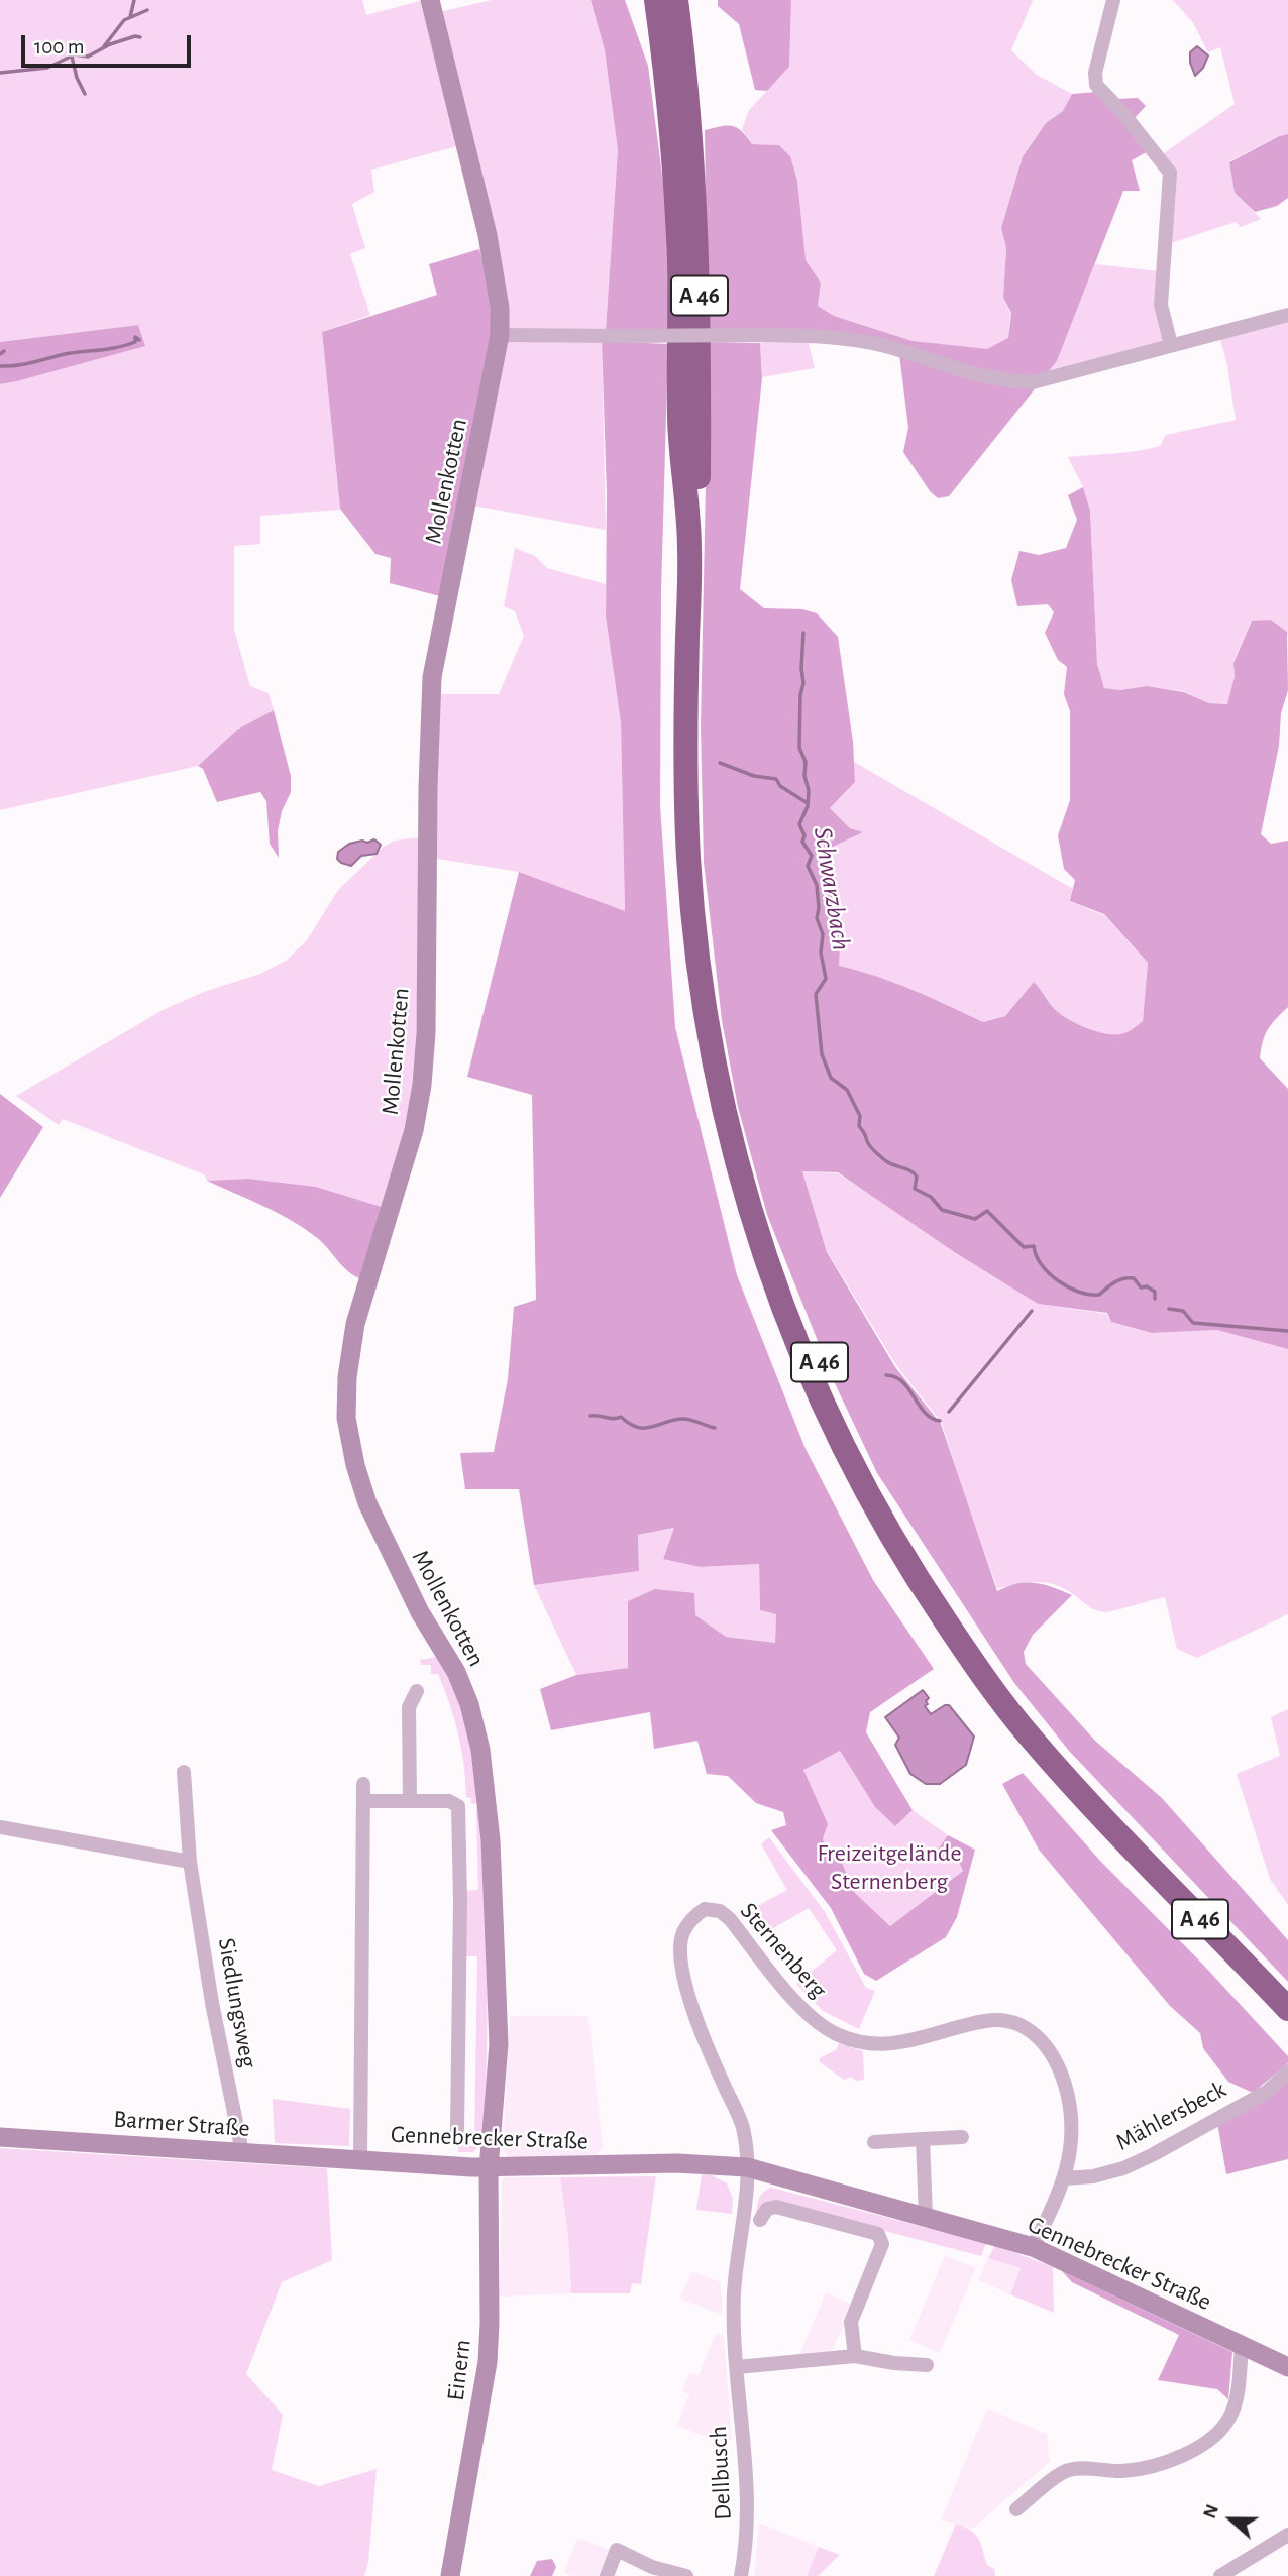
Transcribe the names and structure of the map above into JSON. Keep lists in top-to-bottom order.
{
  "streets": {
    "highway": ["A 46"],
    "main road": [
      "Mollenkotten",
      "Barmer Straße",
      "Gennebrecker Straße",
      "Einern"
    ],
    "street": [
      "Sternenberg",
      "Siedlungsweg",
      "Mählersbeck",
      "Dellbusch"
    ]
  },
  "crossings": [
    ["Mollenkotten", "Gennebrecker Straße"],
    ["Mollenkotten", "Einern"],
    ["Sternenberg", "Mählersbeck"],
    ["Sternenberg", "Gennebrecker Straße"],
    ["Sternenberg", "Dellbusch"],
    ["Siedlungsweg", "Barmer Straße"],
    ["Barmer Straße", "Gennebrecker Straße"],
    ["Gennebrecker Straße", "Einern"],
    ["Gennebrecker Straße", "Dellbusch"]
  ],
  "water": ["Schwarzbach"],
  "parks": ["Freizeitgelände Sternenberg"],
  "scale_bar": "100 m",
  "north": "left"
}
